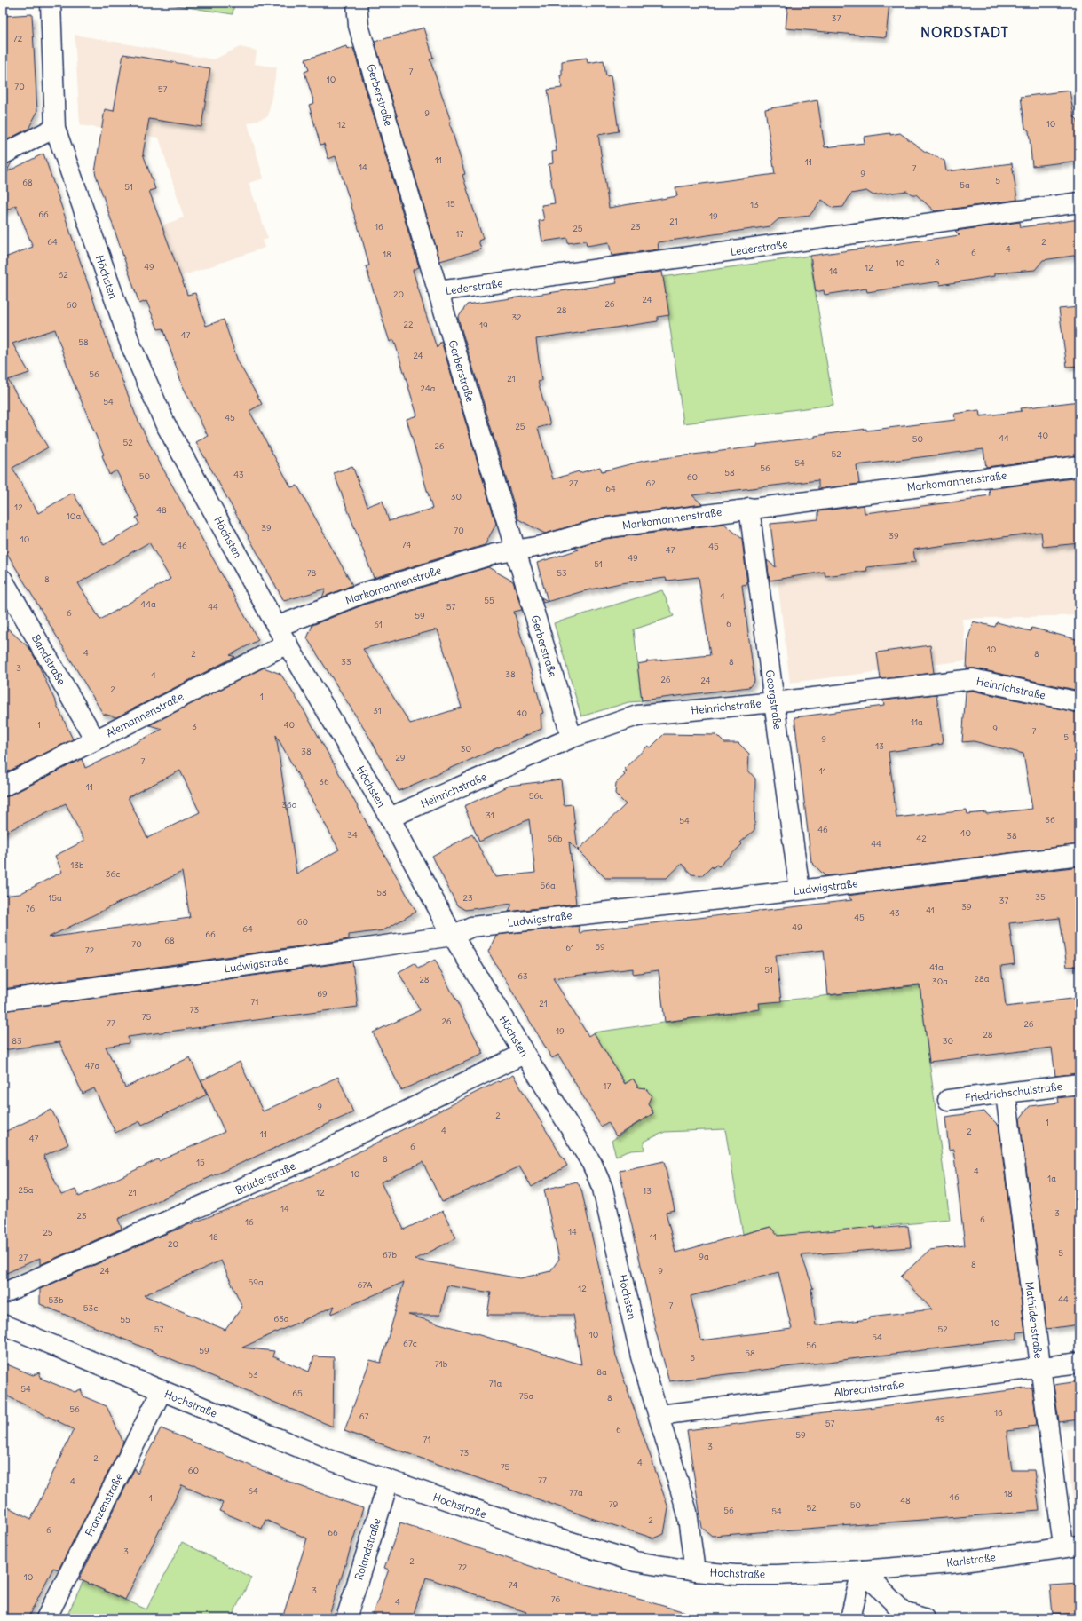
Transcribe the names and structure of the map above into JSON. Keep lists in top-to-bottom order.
{
  "streets": {
    "street": [
      "Gerberstraße",
      "Lederstraße",
      "Höchsten",
      "Markomannenstraße",
      "Bandstraße",
      "Heinrichstraße",
      "Georgstraße",
      "Alemannenstraße",
      "Ludwigstraße",
      "Friedrichschulstraße",
      "Brüderstraße",
      "Mathildenstraße",
      "Albrechtstraße",
      "Hochstraße",
      "Franzenstraße",
      "Rolandstraße",
      "Karlstraße"
    ]
  },
  "crossings": [
    ["Gerberstraße", "Lederstraße"],
    ["Gerberstraße", "Markomannenstraße"],
    ["Gerberstraße", "Heinrichstraße"],
    ["Höchsten", "Markomannenstraße"],
    ["Höchsten", "Heinrichstraße"],
    ["Höchsten", "Alemannenstraße"],
    ["Höchsten", "Ludwigstraße"],
    ["Höchsten", "Brüderstraße"],
    ["Höchsten", "Albrechtstraße"],
    ["Höchsten", "Hochstraße"],
    ["Markomannenstraße", "Georgstraße"],
    ["Bandstraße", "Alemannenstraße"],
    ["Heinrichstraße", "Georgstraße"],
    ["Georgstraße", "Ludwigstraße"],
    ["Friedrichschulstraße", "Mathildenstraße"],
    ["Mathildenstraße", "Albrechtstraße"],
    ["Mathildenstraße", "Karlstraße"],
    ["Hochstraße", "Franzenstraße"],
    ["Hochstraße", "Rolandstraße"],
    ["Hochstraße", "Karlstraße"]
  ],
  "districts": ["NORDSTADT"],
  "house_numbers": [
    "37",
    "72",
    "7",
    "10",
    "70",
    "57",
    "9",
    "10",
    "12",
    "11",
    "11",
    "14",
    "7",
    "9",
    "5",
    "68",
    "5a",
    "51",
    "15",
    "13",
    "66",
    "19",
    "21",
    "16",
    "23",
    "25",
    "17",
    "64",
    "2",
    "4",
    "6",
    "18",
    "8",
    "10",
    "49",
    "12",
    "14",
    "62",
    "20",
    "24",
    "26",
    "60",
    "28",
    "32",
    "22",
    "19",
    "47",
    "58",
    "24",
    "56",
    "21",
    "24a",
    "54",
    "45",
    "25",
    "40",
    "44",
    "50",
    "52",
    "26",
    "52",
    "54",
    "56",
    "58",
    "43",
    "50",
    "60",
    "27",
    "62",
    "64",
    "30",
    "12",
    "48",
    "10a",
    "39",
    "70",
    "39",
    "10",
    "74",
    "46",
    "45",
    "47",
    "49",
    "51",
    "78",
    "53",
    "8",
    "4",
    "55",
    "44a",
    "44",
    "57",
    "6",
    "59",
    "6",
    "61",
    "10",
    "4",
    "2",
    "8",
    "33",
    "8",
    "3",
    "38",
    "4",
    "26",
    "24",
    "2",
    "1",
    "31",
    "40",
    "11a",
    "1",
    "40",
    "3",
    "9",
    "7",
    "5",
    "9",
    "13",
    "30",
    "38",
    "29",
    "7",
    "11",
    "36",
    "11",
    "56c",
    "36a",
    "31",
    "36",
    "54",
    "46",
    "40",
    "34",
    "38",
    "56b",
    "42",
    "44",
    "13b",
    "36c",
    "56a",
    "58",
    "35",
    "15a",
    "23",
    "37",
    "39",
    "76",
    "41",
    "43",
    "45",
    "60",
    "49",
    "64",
    "66",
    "68",
    "70",
    "59",
    "61",
    "72",
    "41a",
    "51",
    "63",
    "28a",
    "28",
    "30a",
    "69",
    "71",
    "21",
    "73",
    "75",
    "26",
    "77",
    "26",
    "19",
    "28",
    "83",
    "30",
    "47a",
    "17",
    "9",
    "2",
    "1",
    "4",
    "2",
    "11",
    "47",
    "6",
    "8",
    "15",
    "4",
    "10",
    "1a",
    "25a",
    "13",
    "21",
    "12",
    "14",
    "3",
    "23",
    "6",
    "16",
    "14",
    "25",
    "18",
    "11",
    "20",
    "5",
    "67b",
    "9a",
    "27",
    "8",
    "24",
    "9",
    "59a",
    "67A",
    "12",
    "44",
    "53b",
    "7",
    "53c",
    "63a",
    "55",
    "10",
    "57",
    "52",
    "10",
    "54",
    "67c",
    "56",
    "59",
    "58",
    "5",
    "71b",
    "8a",
    "63",
    "71a",
    "54",
    "65",
    "75a",
    "8",
    "56",
    "16",
    "67",
    "49",
    "57",
    "6",
    "59",
    "71",
    "3",
    "73",
    "2",
    "4",
    "75",
    "60",
    "77",
    "4",
    "64",
    "77a",
    "18",
    "46",
    "1",
    "48",
    "79",
    "50",
    "52",
    "56",
    "54",
    "2",
    "6",
    "66",
    "3",
    "2",
    "72",
    "10",
    "74",
    "3",
    "76",
    "4"
  ]
}
